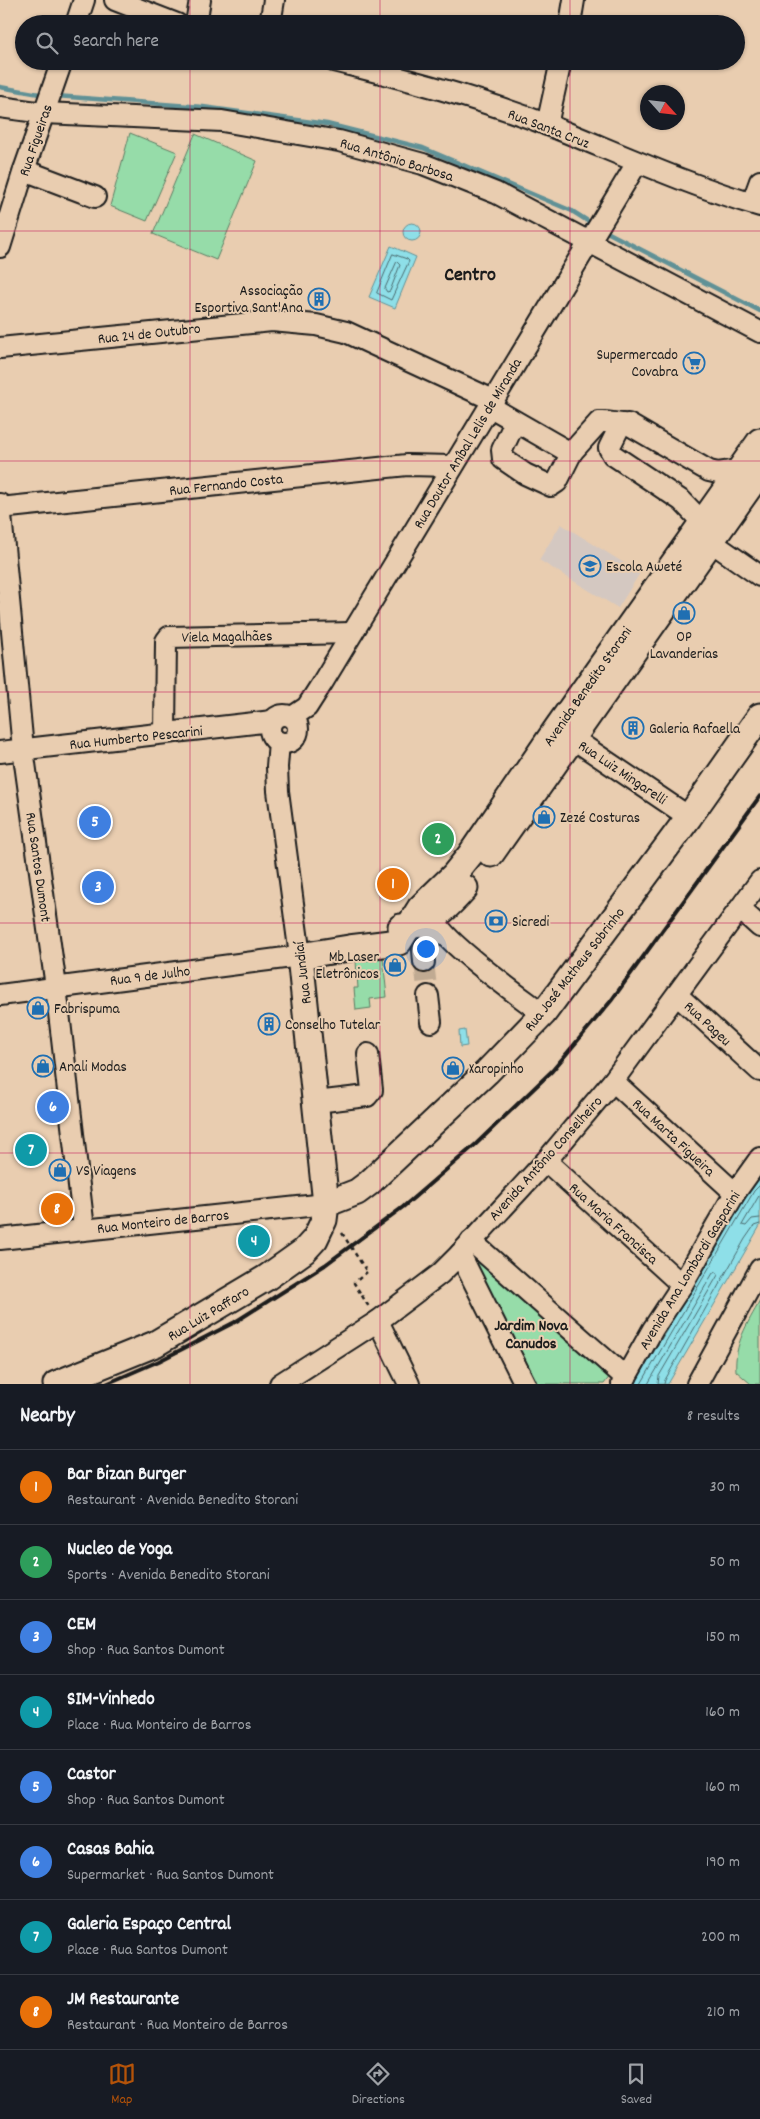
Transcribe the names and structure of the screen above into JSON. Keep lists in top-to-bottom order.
{
  "streets": {
    "main road": [
      "Avenida Benedito Storani",
      "Rua José Matheus Sobrinho",
      "Rua Jundiaí",
      "Rua Luiz Paffaro"
    ],
    "street": [
      "Rua Santa Cruz",
      "Rua Figueiras",
      "Rua Antônio Barbosa",
      "Rua 24 de Outubro",
      "Rua Doutor Aníbal Lelis de Miranda",
      "Rua Fernando Costa",
      "Viela Magalhães",
      "Rua Humberto Pescarini",
      "Rua Luiz Mingarelli",
      "Rua Santos Dumont",
      "Rua 9 de Julho",
      "Rua Pageu",
      "Rua Marta Figueira",
      "Avenida Antônio Conselheiro",
      "Rua Monteiro de Barros",
      "Rua Maria Francisca",
      "Avenida Ana Lombardi Gasparini"
    ]
  },
  "crossings": [
    ["Rua Santa Cruz", "Rua Doutor Aníbal Lelis de Miranda"],
    ["Rua Figueiras", "Rua Antônio Barbosa"],
    ["Rua Antônio Barbosa", "Rua Doutor Aníbal Lelis de Miranda"],
    ["Rua 24 de Outubro", "Rua Doutor Aníbal Lelis de Miranda"],
    ["Rua Doutor Aníbal Lelis de Miranda", "Rua Fernando Costa"],
    ["Rua Doutor Aníbal Lelis de Miranda", "Viela Magalhães"],
    ["Rua Doutor Aníbal Lelis de Miranda", "Rua Humberto Pescarini"],
    ["Rua Doutor Aníbal Lelis de Miranda", "Rua Jundiaí"],
    ["Rua Fernando Costa", "Rua Santos Dumont"],
    ["Viela Magalhães", "Rua Humberto Pescarini"],
    ["Avenida Benedito Storani", "Rua Luiz Mingarelli"],
    ["Avenida Benedito Storani", "Rua Jundiaí"],
    ["Avenida Benedito Storani", "Rua 9 de Julho"],
    ["Rua Humberto Pescarini", "Rua Santos Dumont"],
    ["Rua Humberto Pescarini", "Rua Jundiaí"],
    ["Rua Luiz Mingarelli", "Rua José Matheus Sobrinho"],
    ["Rua Santos Dumont", "Rua 9 de Julho"],
    ["Rua Santos Dumont", "Rua Monteiro de Barros"],
    ["Rua José Matheus Sobrinho", "Rua Jundiaí"],
    ["Rua José Matheus Sobrinho", "Rua Monteiro de Barros"],
    ["Rua José Matheus Sobrinho", "Rua Luiz Paffaro"],
    ["Rua Jundiaí", "Rua 9 de Julho"],
    ["Rua Jundiaí", "Rua Monteiro de Barros"],
    ["Rua Jundiaí", "Rua Luiz Paffaro"],
    ["Rua Pageu", "Avenida Antônio Conselheiro"],
    ["Rua Marta Figueira", "Avenida Antônio Conselheiro"],
    ["Rua Marta Figueira", "Avenida Ana Lombardi Gasparini"],
    ["Avenida Antônio Conselheiro", "Rua Maria Francisca"],
    ["Rua Monteiro de Barros", "Rua Luiz Paffaro"],
    ["Rua Maria Francisca", "Avenida Ana Lombardi Gasparini"]
  ],
  "districts": ["Centro", "Jardim Nova Canudos"],
  "places": {
    "building": ["Associação Esportiva Sant'Ana", "Galeria Rafaella", "Conselho Tutelar"],
    "supermarket": ["Supermercado Covabra"],
    "school or university": ["Escola Aweté"],
    "shop": [
      "OP Lavanderias",
      "Zezé Costuras",
      "Mb Laser Eletrônicos",
      "Fabrispuma",
      "Anali Modas",
      "Xaropinho",
      "VS Viagens"
    ],
    "bank": ["Sicredi"]
  },
  "north": "bottom right",
  "page": {
    "search": "Search here",
    "pins": [
      "5",
      "2",
      "1",
      "3",
      "6",
      "7",
      "8",
      "4"
    ],
    "heading": ["Nearby", "8 results"],
    "list": [
      {
        "mark": "1",
        "name": "Bar Bizan Burger",
        "note": "Restaurant · Avenida Benedito Storani",
        "value": "30 m"
      },
      {
        "mark": "2",
        "name": "Nucleo de Yoga",
        "note": "Sports · Avenida Benedito Storani",
        "value": "50 m"
      },
      {
        "mark": "3",
        "name": "CEM",
        "note": "Shop · Rua Santos Dumont",
        "value": "150 m"
      },
      {
        "mark": "4",
        "name": "SIM-Vinhedo",
        "note": "Place · Rua Monteiro de Barros",
        "value": "160 m"
      },
      {
        "mark": "5",
        "name": "Castor",
        "note": "Shop · Rua Santos Dumont",
        "value": "160 m"
      },
      {
        "mark": "6",
        "name": "Casas Bahia",
        "note": "Supermarket · Rua Santos Dumont",
        "value": "190 m"
      },
      {
        "mark": "7",
        "name": "Galeria Espaço Central",
        "note": "Place · Rua Santos Dumont",
        "value": "200 m"
      },
      {
        "mark": "8",
        "name": "JM Restaurante",
        "note": "Restaurant · Rua Monteiro de Barros",
        "value": "210 m"
      }
    ],
    "nav": ["Map", "Directions", "Saved"]
  }
}
